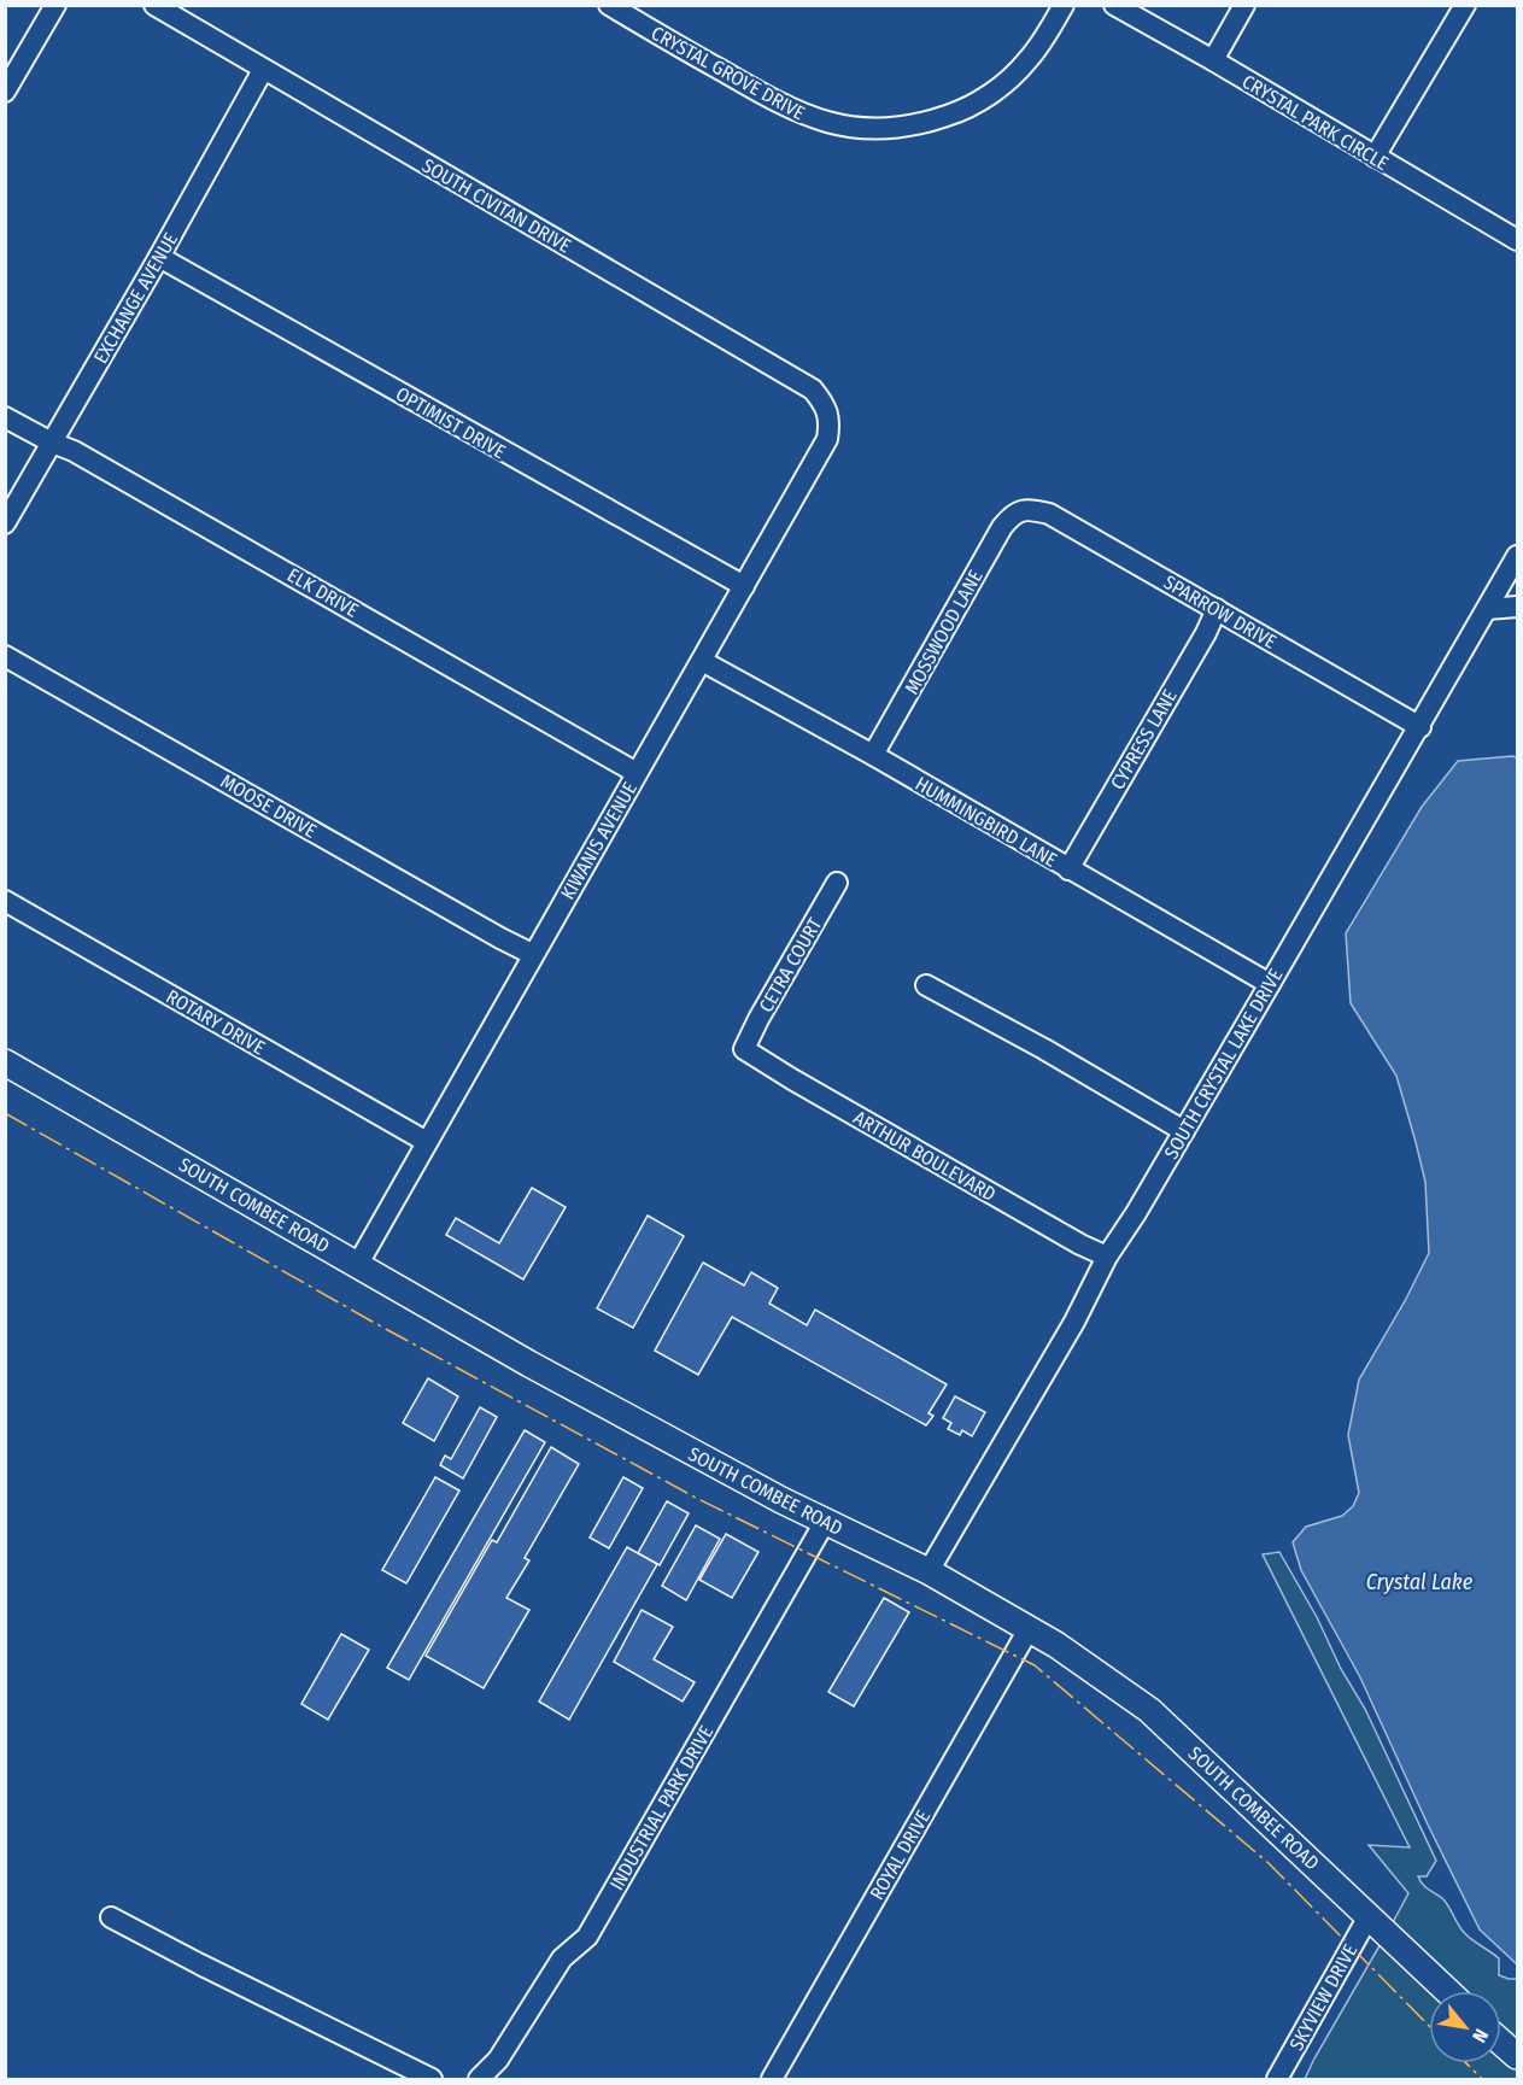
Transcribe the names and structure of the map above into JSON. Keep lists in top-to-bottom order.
{
  "streets": {
    "main road": ["SOUTH COMBEE ROAD"],
    "street": [
      "CRYSTAL GROVE DRIVE",
      "CRYSTAL PARK CIRCLE",
      "SOUTH CIVITAN DRIVE",
      "EXCHANGE AVENUE",
      "OPTIMIST DRIVE",
      "ELK DRIVE",
      "SPARROW DRIVE",
      "MOSSWOOD LANE",
      "CYPRESS LANE",
      "MOOSE DRIVE",
      "HUMMINGBIRD LANE",
      "KIWANIS AVENUE",
      "CETRA COURT",
      "ROTARY DRIVE",
      "SOUTH CRYSTAL LAKE DRIVE",
      "ARTHUR BOULEVARD",
      "INDUSTRIAL PARK DRIVE",
      "ROYAL DRIVE",
      "SKYVIEW DRIVE"
    ]
  },
  "crossings": [
    ["SOUTH CIVITAN DRIVE", "EXCHANGE AVENUE"],
    ["SOUTH CIVITAN DRIVE", "KIWANIS AVENUE"],
    ["EXCHANGE AVENUE", "OPTIMIST DRIVE"],
    ["EXCHANGE AVENUE", "ELK DRIVE"],
    ["OPTIMIST DRIVE", "KIWANIS AVENUE"],
    ["ELK DRIVE", "KIWANIS AVENUE"],
    ["SPARROW DRIVE", "MOSSWOOD LANE"],
    ["SPARROW DRIVE", "CYPRESS LANE"],
    ["SPARROW DRIVE", "SOUTH CRYSTAL LAKE DRIVE"],
    ["MOSSWOOD LANE", "HUMMINGBIRD LANE"],
    ["CYPRESS LANE", "HUMMINGBIRD LANE"],
    ["MOOSE DRIVE", "KIWANIS AVENUE"],
    ["HUMMINGBIRD LANE", "KIWANIS AVENUE"],
    ["HUMMINGBIRD LANE", "SOUTH CRYSTAL LAKE DRIVE"],
    ["KIWANIS AVENUE", "ROTARY DRIVE"],
    ["KIWANIS AVENUE", "SOUTH COMBEE ROAD"],
    ["CETRA COURT", "ARTHUR BOULEVARD"],
    ["SOUTH CRYSTAL LAKE DRIVE", "ARTHUR BOULEVARD"],
    ["SOUTH CRYSTAL LAKE DRIVE", "SOUTH COMBEE ROAD"],
    ["SOUTH COMBEE ROAD", "INDUSTRIAL PARK DRIVE"],
    ["SOUTH COMBEE ROAD", "ROYAL DRIVE"],
    ["SOUTH COMBEE ROAD", "SKYVIEW DRIVE"]
  ],
  "water": ["Crystal Lake"],
  "north": "bottom right"
}
